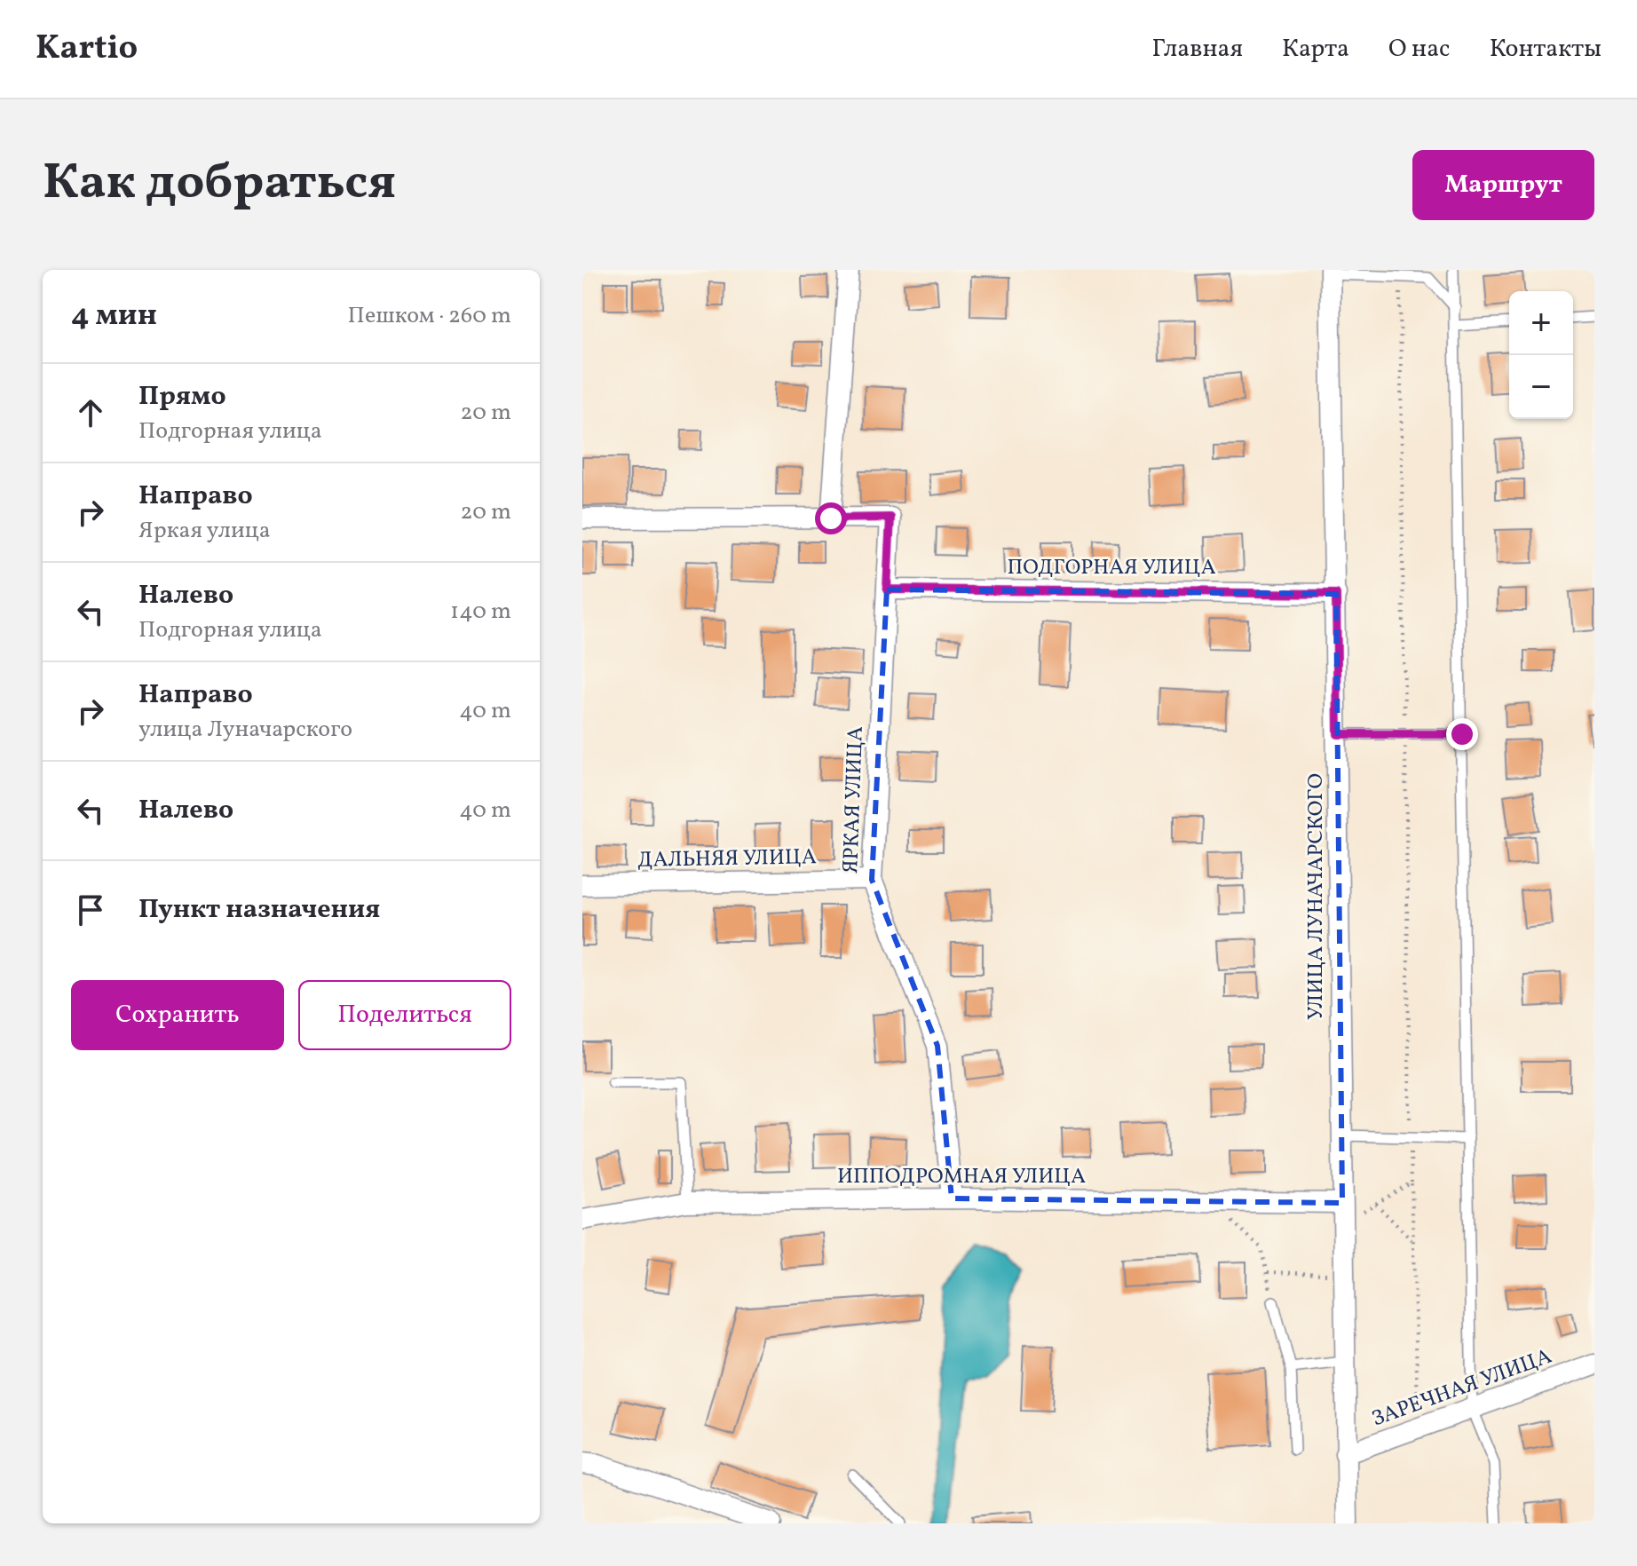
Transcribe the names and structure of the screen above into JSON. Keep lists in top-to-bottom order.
{
  "streets": {
    "street": [
      "ПОДГОРНАЯ УЛИЦА",
      "ЯРКАЯ УЛИЦА",
      "ДАЛЬНЯЯ УЛИЦА",
      "УЛИЦА ЛУНАЧАРСКОГО",
      "ИППОДРОМНАЯ УЛИЦА",
      "ЗАРЕЧНАЯ УЛИЦА"
    ]
  },
  "crossings": [
    ["ПОДГОРНАЯ УЛИЦА", "ЯРКАЯ УЛИЦА"],
    ["ПОДГОРНАЯ УЛИЦА", "УЛИЦА ЛУНАЧАРСКОГО"],
    ["ЯРКАЯ УЛИЦА", "ДАЛЬНЯЯ УЛИЦА"],
    ["ЯРКАЯ УЛИЦА", "ИППОДРОМНАЯ УЛИЦА"],
    ["УЛИЦА ЛУНАЧАРСКОГО", "ИППОДРОМНАЯ УЛИЦА"],
    ["УЛИЦА ЛУНАЧАРСКОГО", "ЗАРЕЧНАЯ УЛИЦА"]
  ],
  "page": {
    "header": "Kartio",
    "nav": [
      "Главная",
      "Карта",
      "О нас",
      "Контакты"
    ],
    "title": "Как добраться",
    "buttons": [
      "Маршрут",
      ["Сохранить", "Поделиться"]
    ],
    "heading": ["4 мин", "Пешком · 260 m"],
    "map_buttons": ["+", "−"],
    "list": [
      ["Прямо", "Подгорная улица", "20 m"],
      ["Направо", "Яркая улица", "20 m"],
      ["Налево", "Подгорная улица", "140 m"],
      ["Направо", "улица Луначарского", "40 m"],
      ["Налево", "40 m"],
      "Пункт назначения"
    ]
  }
}
